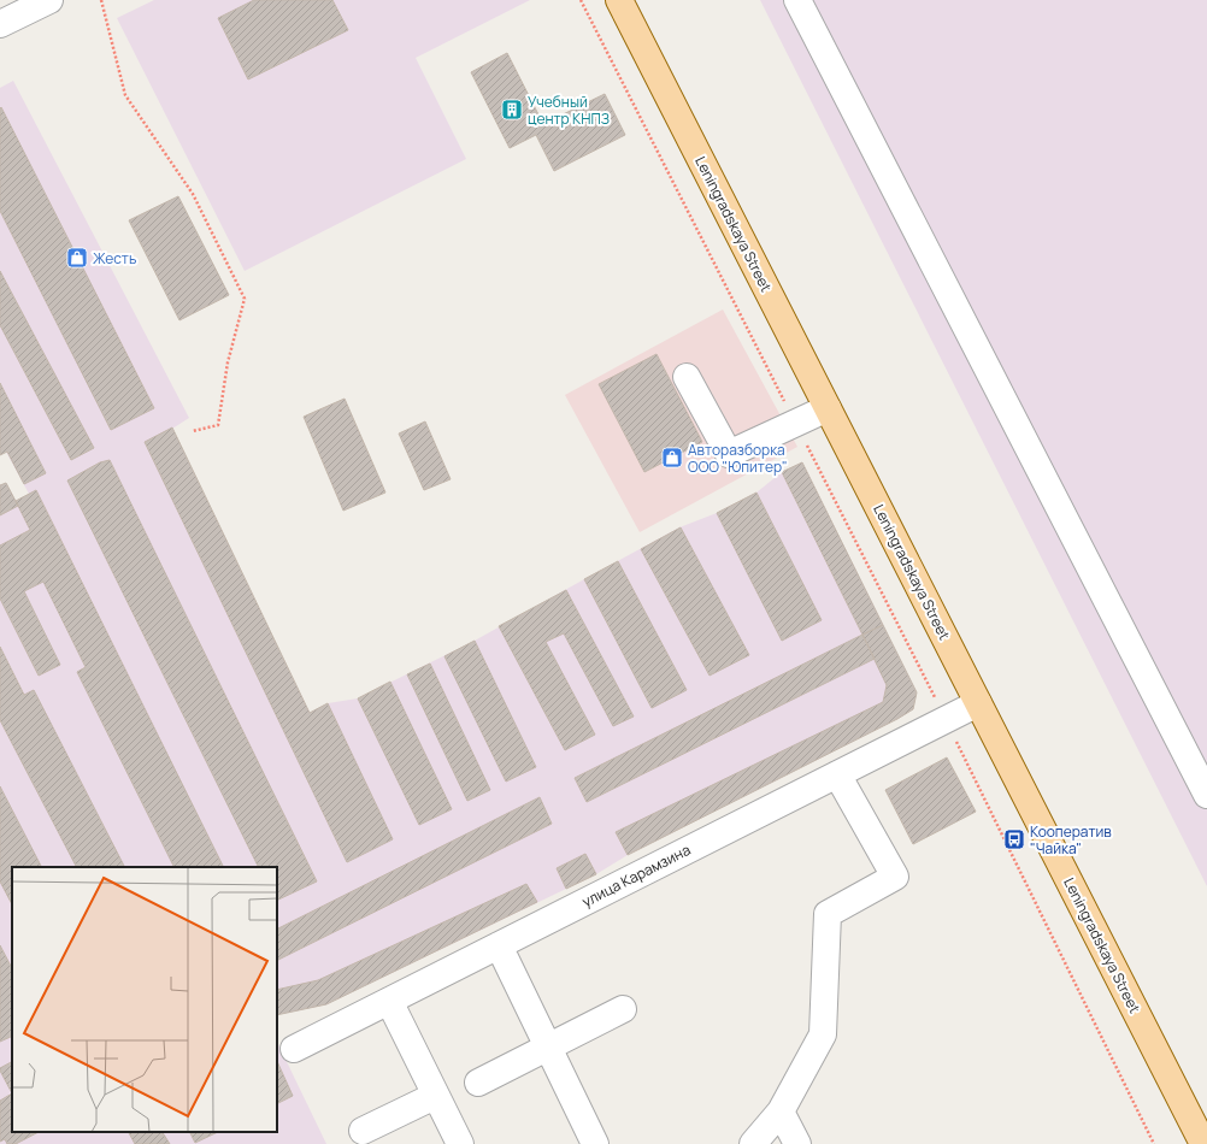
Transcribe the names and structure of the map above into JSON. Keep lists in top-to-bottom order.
{
  "streets": {
    "main road": ["Leningradskaya Street"],
    "street": ["улица Карамзина"]
  },
  "crossings": [
    ["Leningradskaya Street", "улица Карамзина"]
  ],
  "places": {
    "building": ["Учебный центр КНПЗ"],
    "shop": ["Жесть", "Авторазборка ООО \"Юпитер\""],
    "bus stop": ["Кооператив \"Чайка\""]
  }
}
